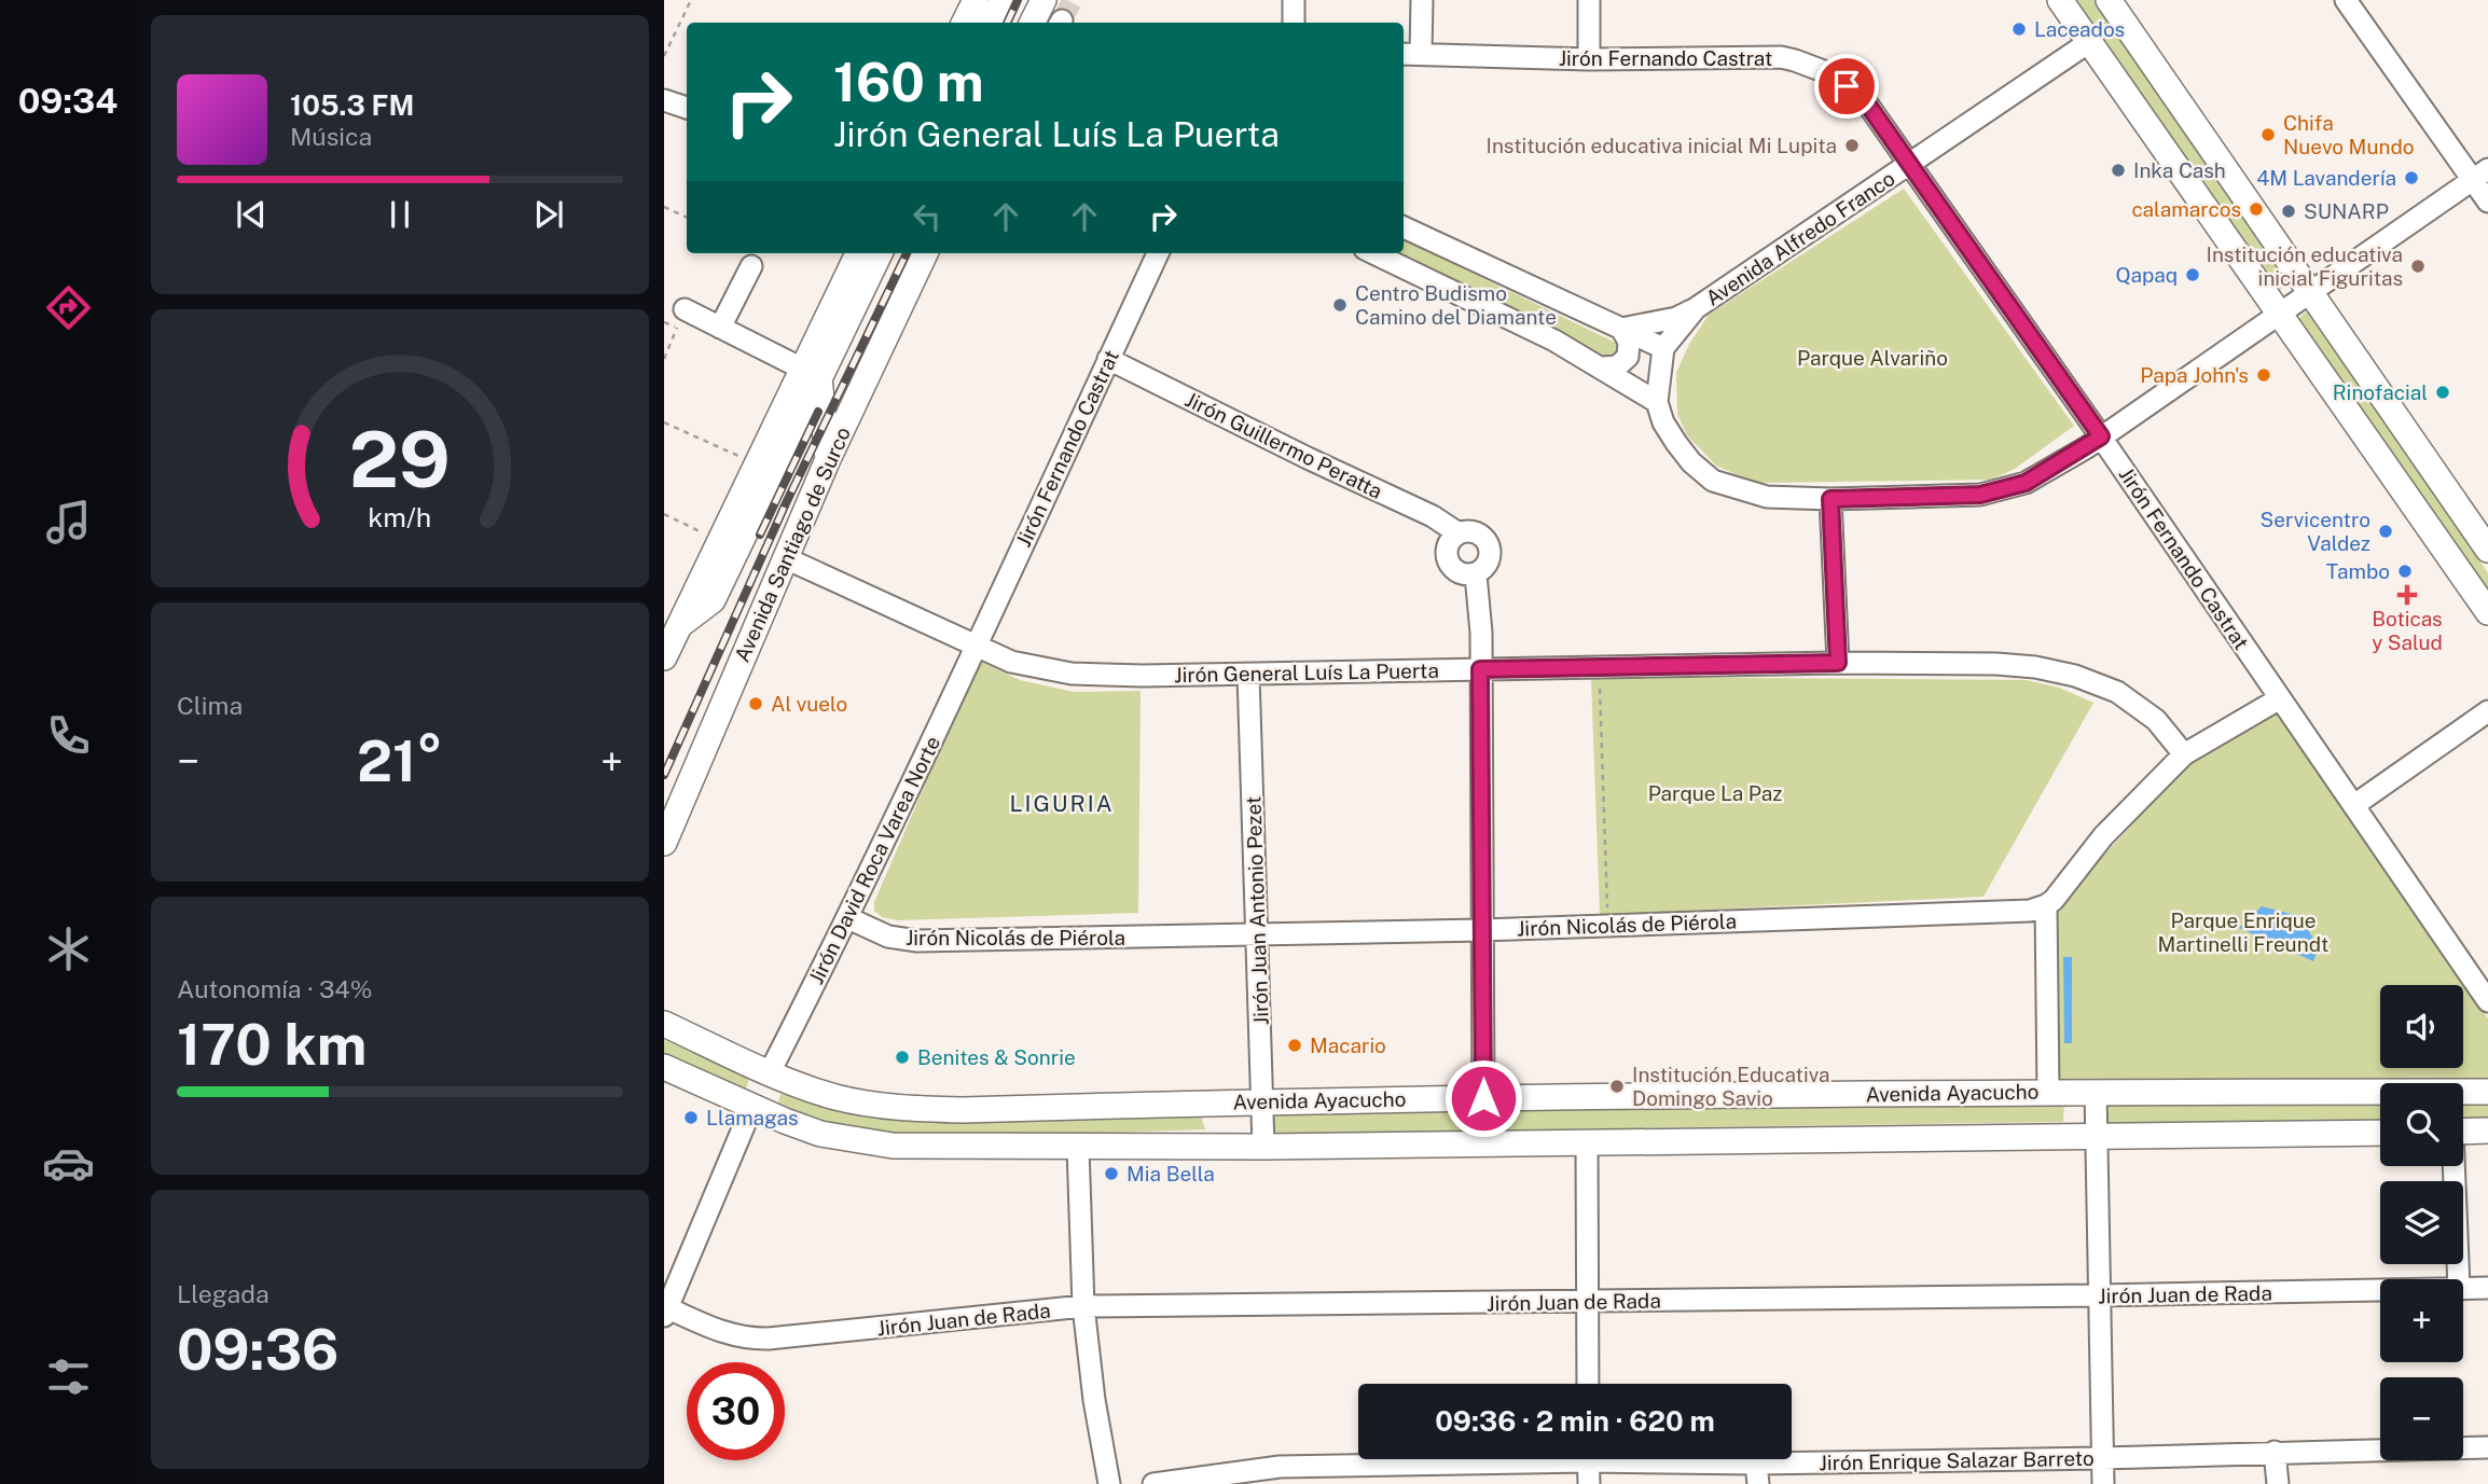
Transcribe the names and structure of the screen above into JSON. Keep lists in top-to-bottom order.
{
  "streets": {
    "main road": ["Avenida Santiago de Surco", "Avenida Ayacucho"],
    "street": [
      "Jirón Fernando Castrat",
      "Avenida Alfredo Franco",
      "Jirón Guillermo Peratta",
      "Jirón General Luís La Puerta",
      "Jirón David Roca Varea Norte",
      "Jirón Juan Antonio Pezet",
      "Jirón Nicolás de Piérola",
      "Jirón Juan de Rada",
      "Jirón Enrique Salazar Barreto"
    ]
  },
  "crossings": [
    ["Jirón Fernando Castrat", "Avenida Alfredo Franco"],
    ["Jirón Fernando Castrat", "Jirón Guillermo Peratta"],
    ["Jirón Fernando Castrat", "Jirón General Luís La Puerta"],
    ["Jirón Fernando Castrat", "Jirón David Roca Varea Norte"],
    ["Avenida Santiago de Surco", "Jirón General Luís La Puerta"],
    ["Jirón General Luís La Puerta", "Jirón David Roca Varea Norte"],
    ["Jirón General Luís La Puerta", "Jirón Juan Antonio Pezet"],
    ["Jirón David Roca Varea Norte", "Jirón Nicolás de Piérola"],
    ["Jirón David Roca Varea Norte", "Avenida Ayacucho"],
    ["Jirón Juan Antonio Pezet", "Jirón Nicolás de Piérola"],
    ["Jirón Juan Antonio Pezet", "Avenida Ayacucho"]
  ],
  "districts": ["LIGURIA"],
  "parks": ["Parque Alvariño", "Parque La Paz", "Parque Enrique Martinelli Freundt"],
  "places": {
    "other": [
      "Laceados",
      "Chifa Nuevo Mundo",
      "Institución educativa inicial Mi Lupita",
      "Inka Cash",
      "4M Lavandería",
      "calamarcos",
      "SUNARP",
      "Institución educativa inicial Figuritas",
      "Qapaq",
      "Centro Budismo Camino del Diamante",
      "Papa John's",
      "Rinofacial",
      "Servicentro Valdez",
      "Tambo",
      "Al vuelo",
      "Macario",
      "Benites & Sonrie",
      "Institución Educativa Domingo Savio",
      "Llamagas",
      "Mia Bella"
    ],
    "health": ["Boticas y Salud"]
  },
  "page": {
    "tabs": "09:34",
    "turn": ["160 m", "Jirón General Luís La Puerta"],
    "song": ["105.3 FM", "Música"],
    "tile": [
      "Clima",
      ["Autonomía · 34%", "170 km"],
      ["Llegada", "09:36"]
    ],
    "heat": ["−", "21°", "+"],
    "map_buttons": ["+", "−"],
    "limit": "30",
    "trip": "09:36 · 2 min · 620 m",
    "gauge": ["29", "km/h"]
  }
}
